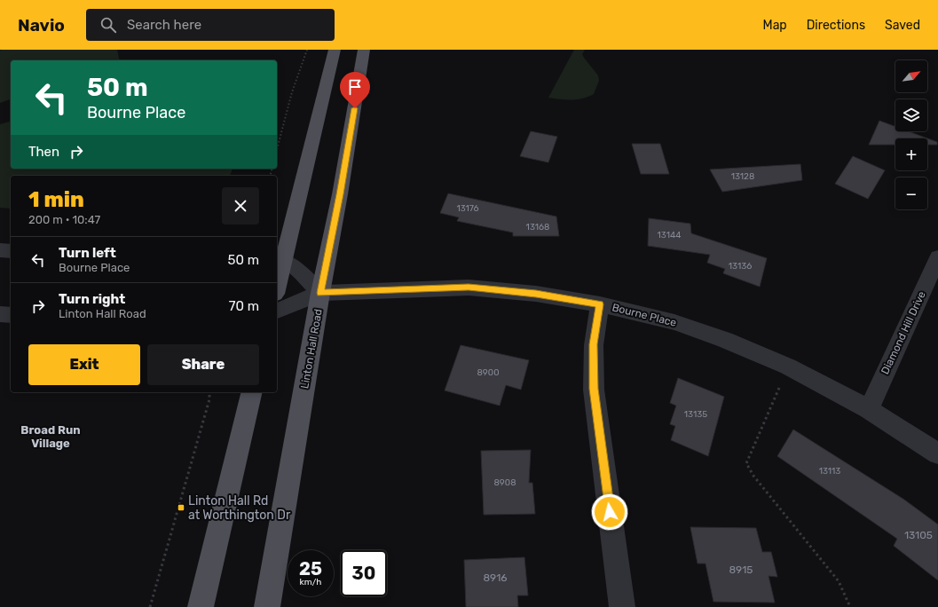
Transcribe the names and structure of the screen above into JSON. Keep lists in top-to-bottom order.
{
  "streets": {
    "main road": ["Linton Hall Road"],
    "street": ["Bourne Place", "Diamond Hill Drive"]
  },
  "crossings": [
    ["Bourne Place", "Diamond Hill Drive"],
    ["Bourne Place", "Linton Hall Road"]
  ],
  "districts": ["Broad Run Village"],
  "places": {
    "transit": ["Linton Hall Rd at Worthington Dr"]
  },
  "house_numbers": [
    "13128",
    "13176",
    "13168",
    "13144",
    "13136",
    "8900",
    "13135",
    "13113",
    "8908",
    "13105",
    "8915",
    "8916"
  ],
  "north": "top right",
  "page": {
    "header": "Navio",
    "search": "Search here",
    "nav": ["Map", "Directions", "Saved"],
    "map_buttons": ["+", "−"],
    "turn": ["50 m", "Bourne Place"],
    "then": "Then",
    "heading": ["1 min", "200 m · 10:47"],
    "list": [
      {
        "name": "Turn left",
        "note": "Bourne Place",
        "value": "50 m"
      },
      {
        "name": "Turn right",
        "note": "Linton Hall Road",
        "value": "70 m"
      }
    ],
    "buttons": ["Exit", "Share"],
    "speed": "25 km/h",
    "limit": "30"
  }
}
